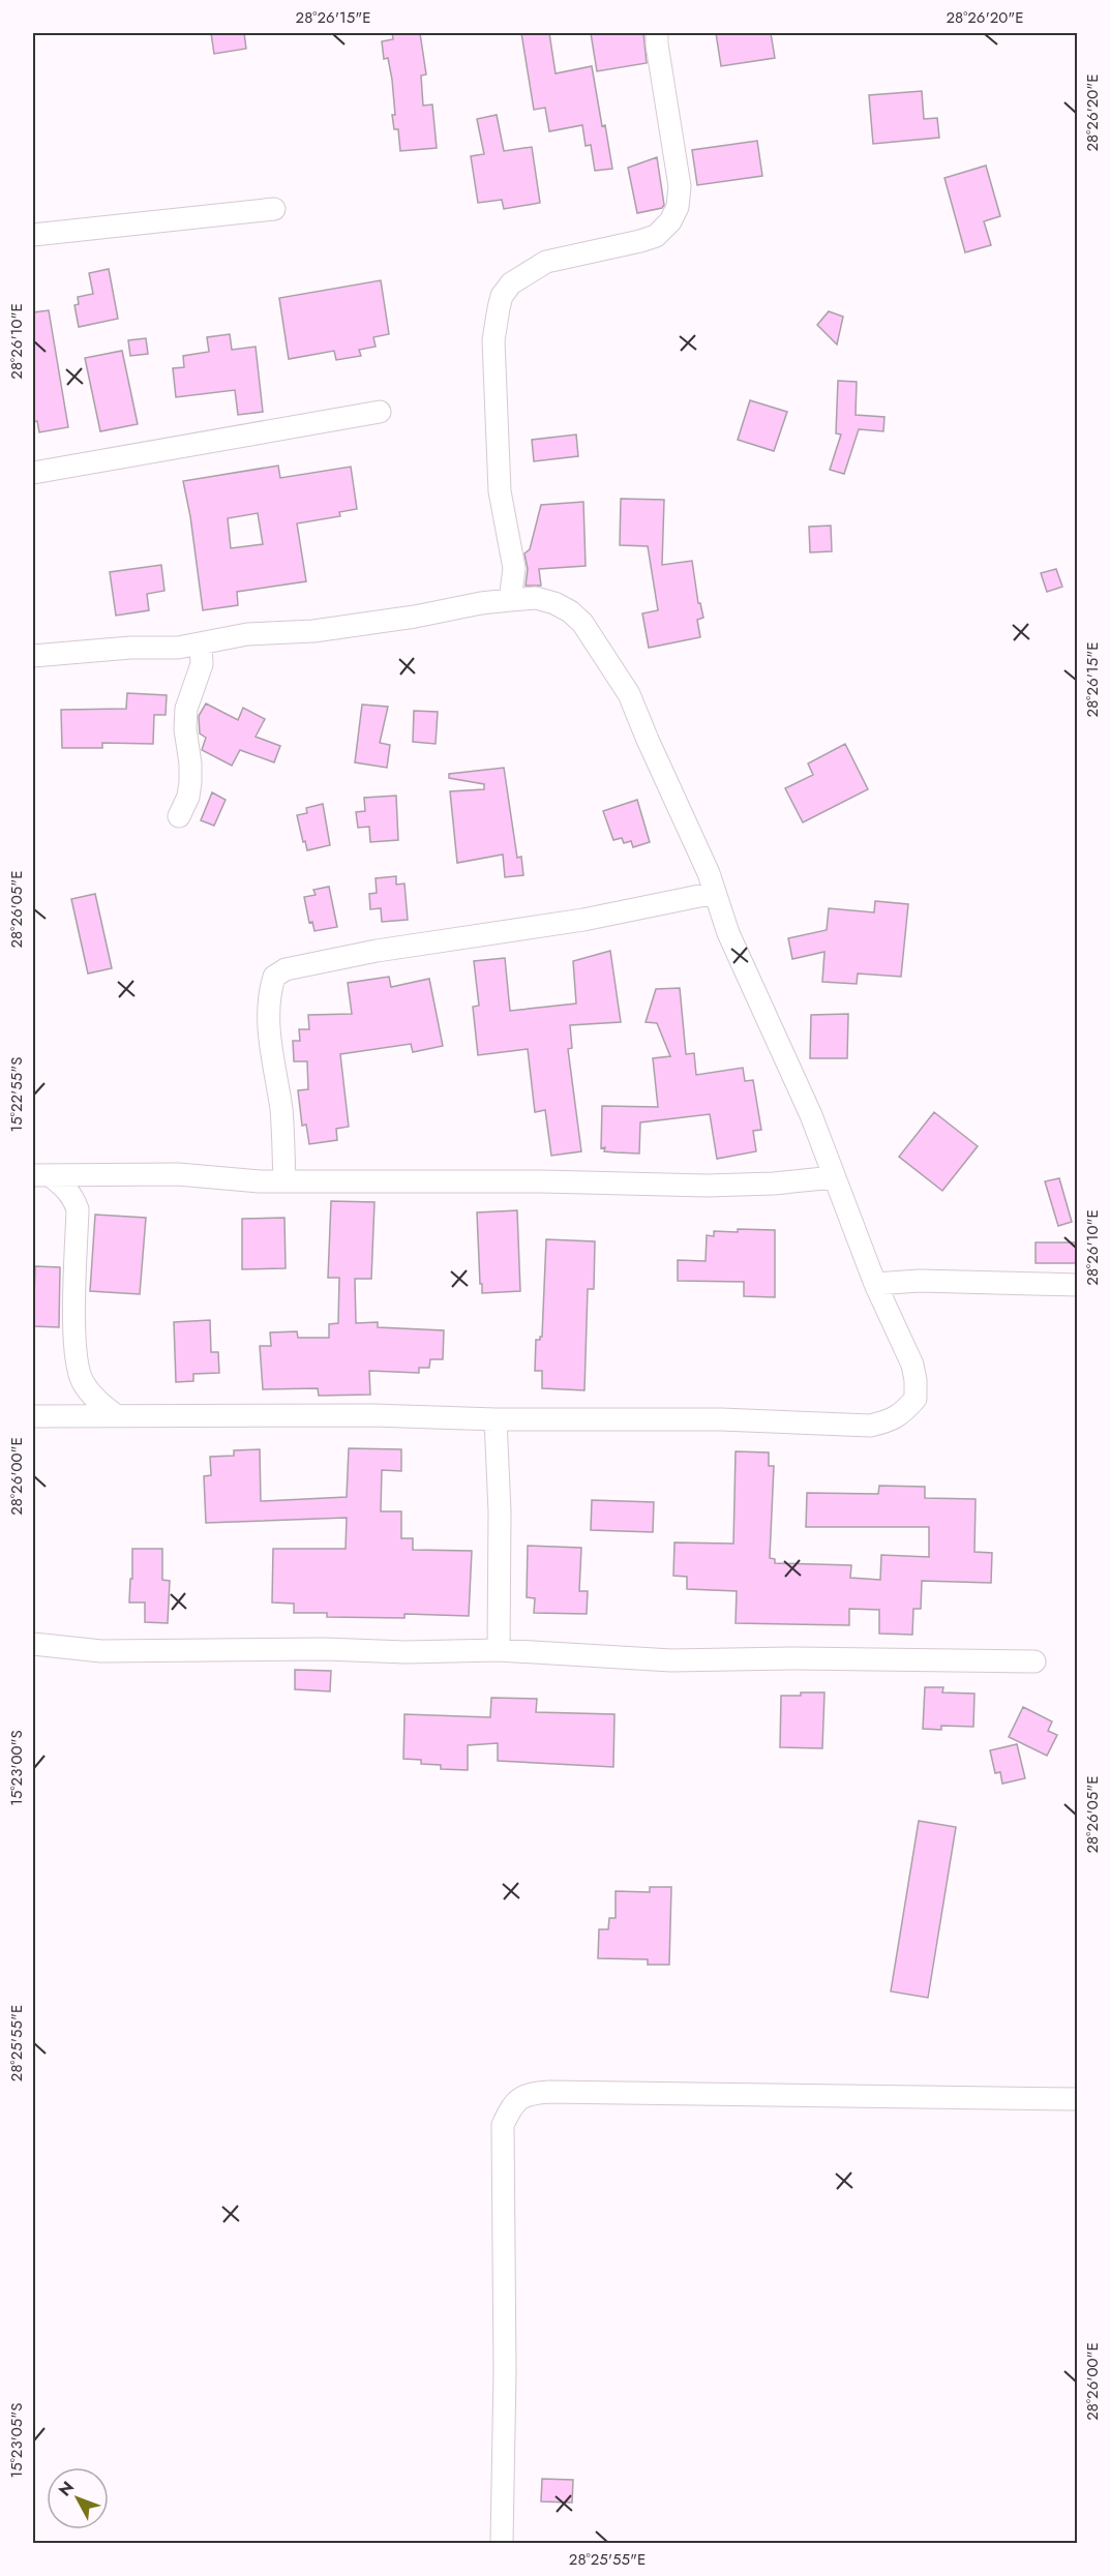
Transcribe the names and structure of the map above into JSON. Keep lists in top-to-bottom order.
{
  "north": "top left",
  "coordinates": [
    "28°26'15\"E",
    "28°26'20\"E",
    "28°26'10\"E",
    "28°26'05\"E",
    "15°22'55\"S",
    "28°26'00\"E",
    "15°23'00\"S",
    "28°25'55\"E",
    "15°23'05\"S"
  ]
}
